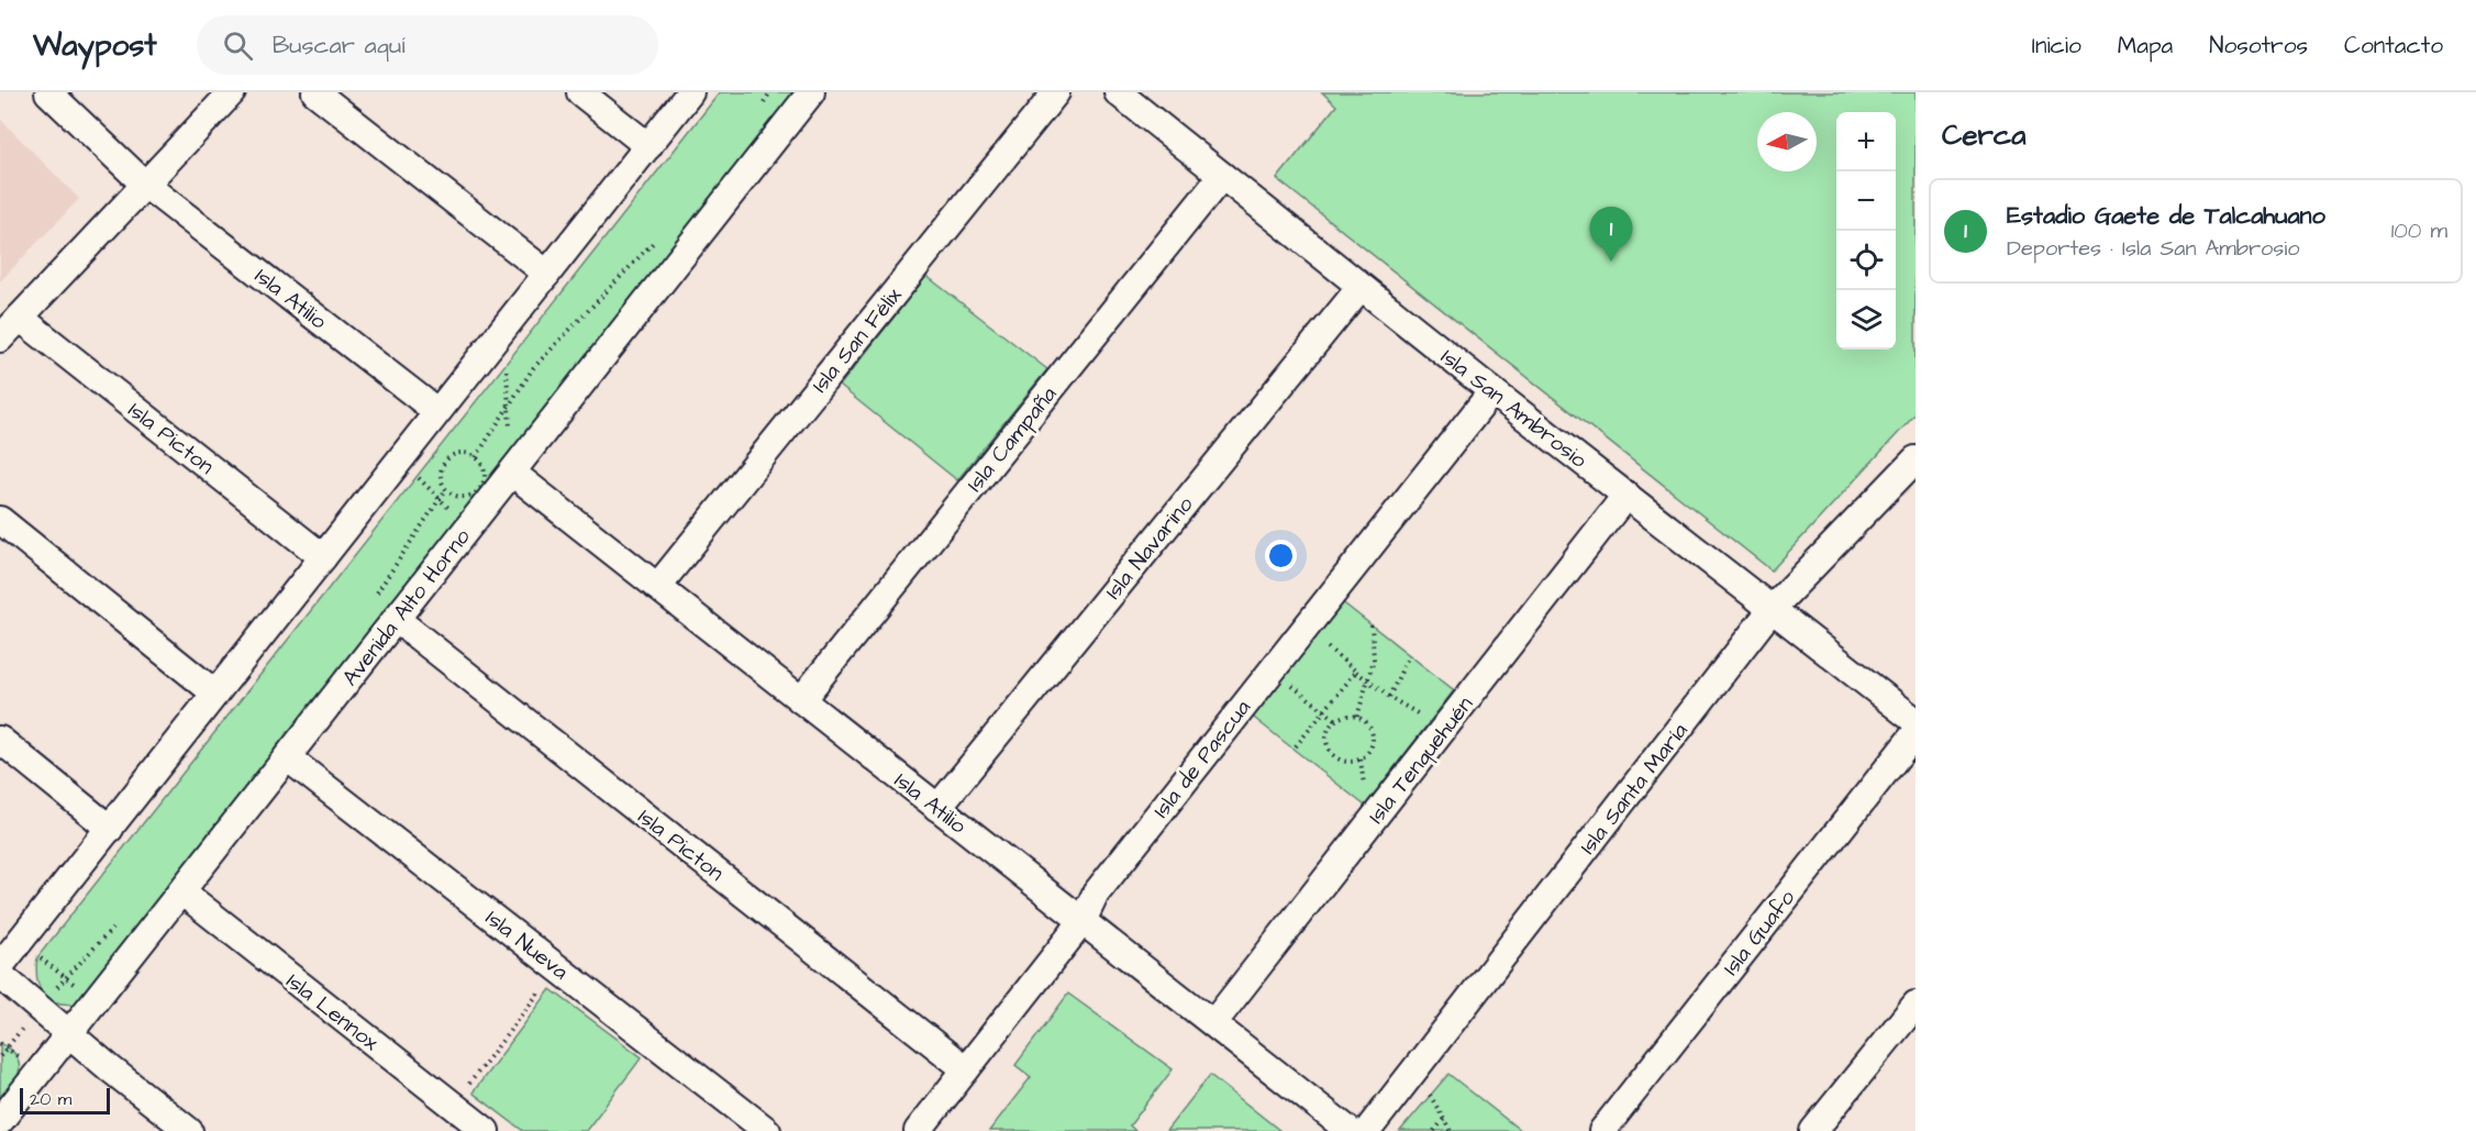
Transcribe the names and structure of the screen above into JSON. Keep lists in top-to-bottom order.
{
  "streets": {
    "street": [
      "Isla Atilio",
      "Isla San Félix",
      "Isla San Ambrosio",
      "Isla Picton",
      "Isla Campaña",
      "Isla Navarino",
      "Avenida Alto Horno",
      "Isla de Pascua",
      "Isla Tenquehuén",
      "Isla Santa María",
      "Isla Guafo",
      "Isla Nueva",
      "Isla Lennox"
    ]
  },
  "crossings": [
    ["Isla Atilio", "Isla San Félix"],
    ["Isla Atilio", "Isla Campaña"],
    ["Isla Atilio", "Isla Navarino"],
    ["Isla Atilio", "Avenida Alto Horno"],
    ["Isla Atilio", "Isla de Pascua"],
    ["Isla Atilio", "Isla Tenquehuén"],
    ["Isla San Ambrosio", "Isla Campaña"],
    ["Isla San Ambrosio", "Isla Navarino"],
    ["Isla San Ambrosio", "Isla de Pascua"],
    ["Isla San Ambrosio", "Isla Tenquehuén"],
    ["Isla San Ambrosio", "Isla Santa María"],
    ["Isla Picton", "Avenida Alto Horno"],
    ["Isla Picton", "Isla de Pascua"],
    ["Avenida Alto Horno", "Isla Nueva"],
    ["Avenida Alto Horno", "Isla Lennox"]
  ],
  "scale_bar": "20 m",
  "north": "left",
  "page": {
    "header": "Waypost",
    "search": "Buscar aquí",
    "nav": [
      "Inicio",
      "Mapa",
      "Nosotros",
      "Contacto"
    ],
    "heading": "Cerca",
    "map_buttons": ["+", "−"],
    "list": [
      {
        "mark": "1",
        "name": "Estadio Gaete de Talcahuano",
        "note": "Deportes · Isla San Ambrosio",
        "value": "100 m"
      }
    ],
    "pins": "1",
    "scale": "20 m"
  }
}
